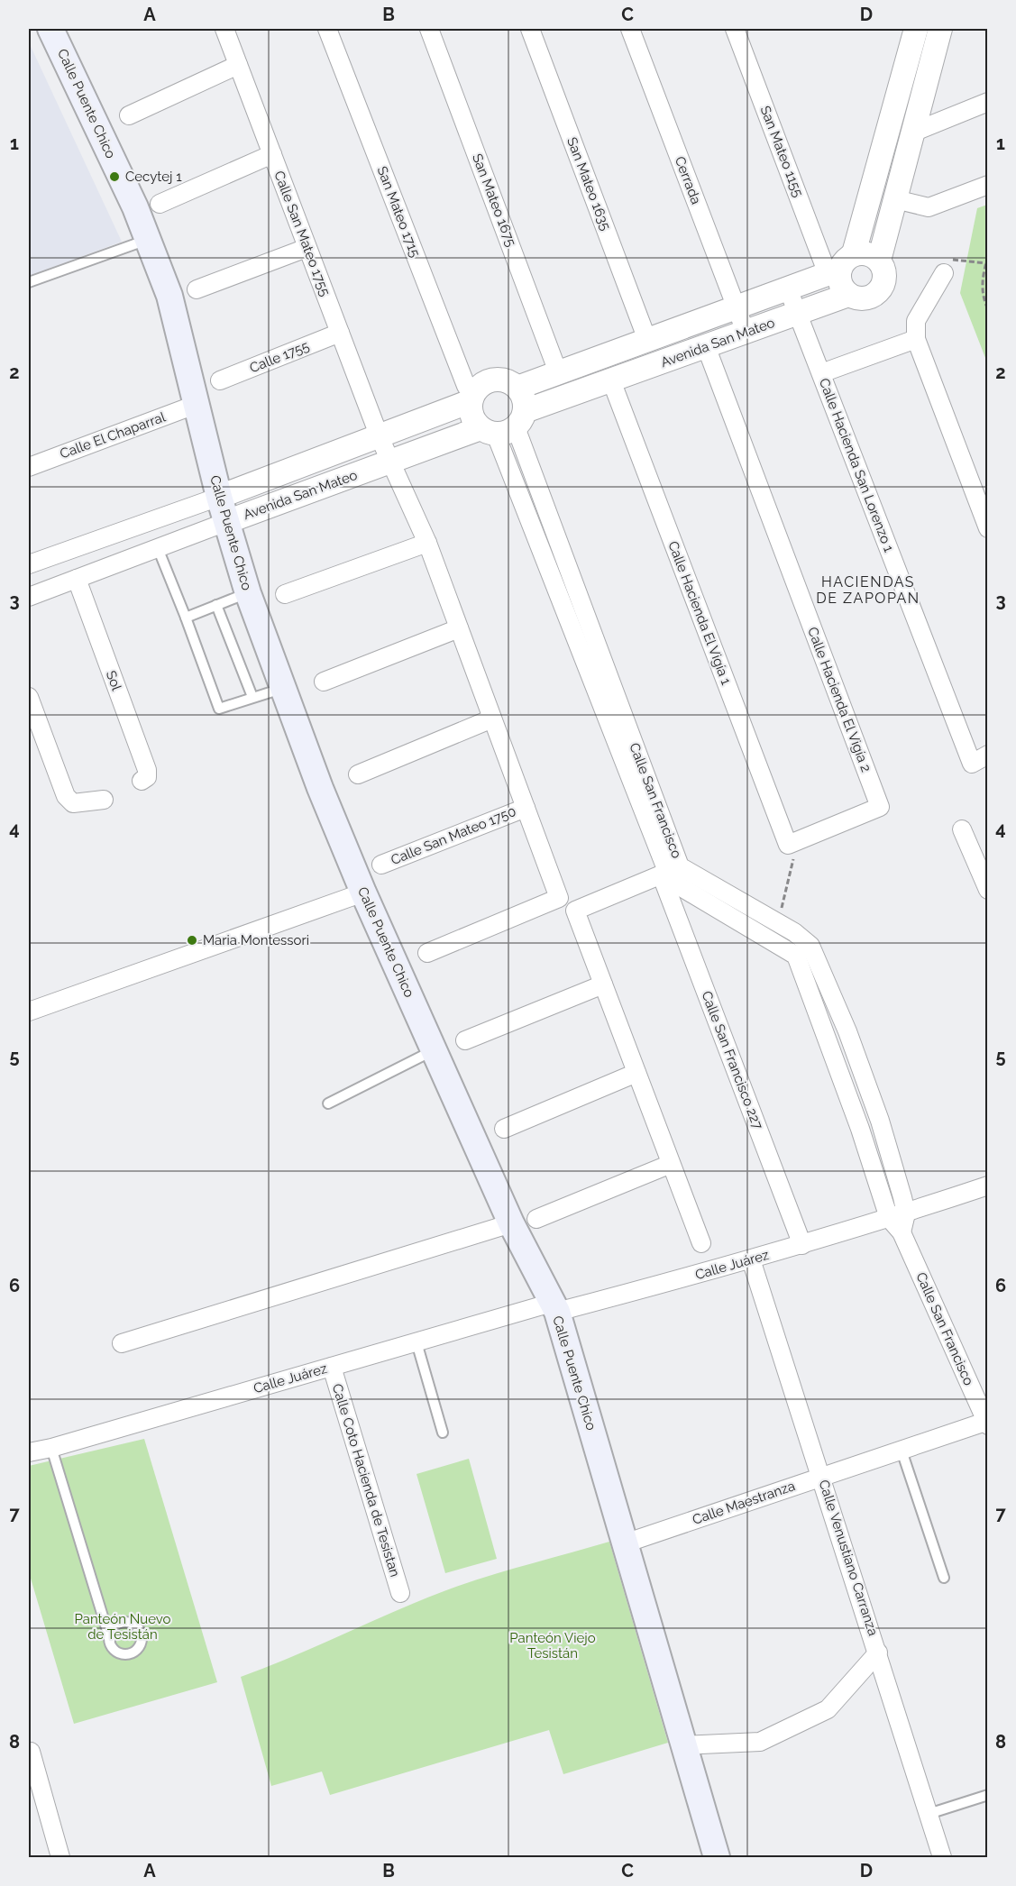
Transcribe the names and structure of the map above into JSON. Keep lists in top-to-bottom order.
{
  "streets": {
    "main road": ["Calle Puente Chico"],
    "street": [
      "San Mateo 1155",
      "Cerrada",
      "San Mateo 1635",
      "San Mateo 1675",
      "San Mateo 1715",
      "Calle San Mateo 1755",
      "Avenida San Mateo",
      "Calle 1755",
      "Calle El Chaparral",
      "Calle Hacienda San Lorenzo 1",
      "Calle Hacienda El Vigía 1",
      "Sol",
      "Calle Hacienda El Vigía 2",
      "Calle San Francisco",
      "Calle San Mateo 1750",
      "Calle San Francisco 227",
      "Calle Juárez",
      "Calle Coto Hacienda de Tesistan",
      "Calle Maestranza",
      "Calle Venustiano Carranza"
    ]
  },
  "crossings": [
    ["Calle Puente Chico", "Avenida San Mateo"],
    ["Calle Puente Chico", "Calle El Chaparral"],
    ["Calle Puente Chico", "Calle Juárez"],
    ["Calle Puente Chico", "Calle Maestranza"],
    ["San Mateo 1155", "Avenida San Mateo"],
    ["Cerrada", "Avenida San Mateo"],
    ["San Mateo 1635", "Avenida San Mateo"],
    ["San Mateo 1675", "Avenida San Mateo"],
    ["San Mateo 1715", "Avenida San Mateo"],
    ["San Mateo 1715", "Calle San Francisco"],
    ["Calle San Mateo 1755", "Avenida San Mateo"],
    ["Calle San Mateo 1755", "Calle 1755"],
    ["Calle San Mateo 1755", "Calle San Mateo 1750"],
    ["Avenida San Mateo", "Calle Hacienda San Lorenzo 1"],
    ["Avenida San Mateo", "Calle Hacienda El Vigía 1"],
    ["Avenida San Mateo", "Sol"],
    ["Avenida San Mateo", "Calle Hacienda El Vigía 2"],
    ["Avenida San Mateo", "Calle San Francisco"],
    ["Avenida San Mateo", "Calle San Mateo 1750"],
    ["Calle Hacienda El Vigía 1", "Calle Hacienda El Vigía 2"],
    ["Calle San Francisco", "Calle San Francisco 227"],
    ["Calle San Francisco", "Calle Juárez"],
    ["Calle San Francisco", "Calle Maestranza"],
    ["Calle San Francisco 227", "Calle Juárez"],
    ["Calle Juárez", "Calle Coto Hacienda de Tesistan"],
    ["Calle Juárez", "Calle Venustiano Carranza"],
    ["Calle Maestranza", "Calle Venustiano Carranza"]
  ],
  "districts": ["HACIENDAS DE ZAPOPAN"],
  "parks": ["Panteón Nuevo de Tesistán", "Panteón Viejo Tesistán"],
  "places": ["Cecytej 1", "Maria Montessori"],
  "grid": {
    "columns": [
      "A",
      "B",
      "C",
      "D"
    ],
    "rows": [
      "1",
      "2",
      "3",
      "4",
      "5",
      "6",
      "7",
      "8"
    ]
  }
}
